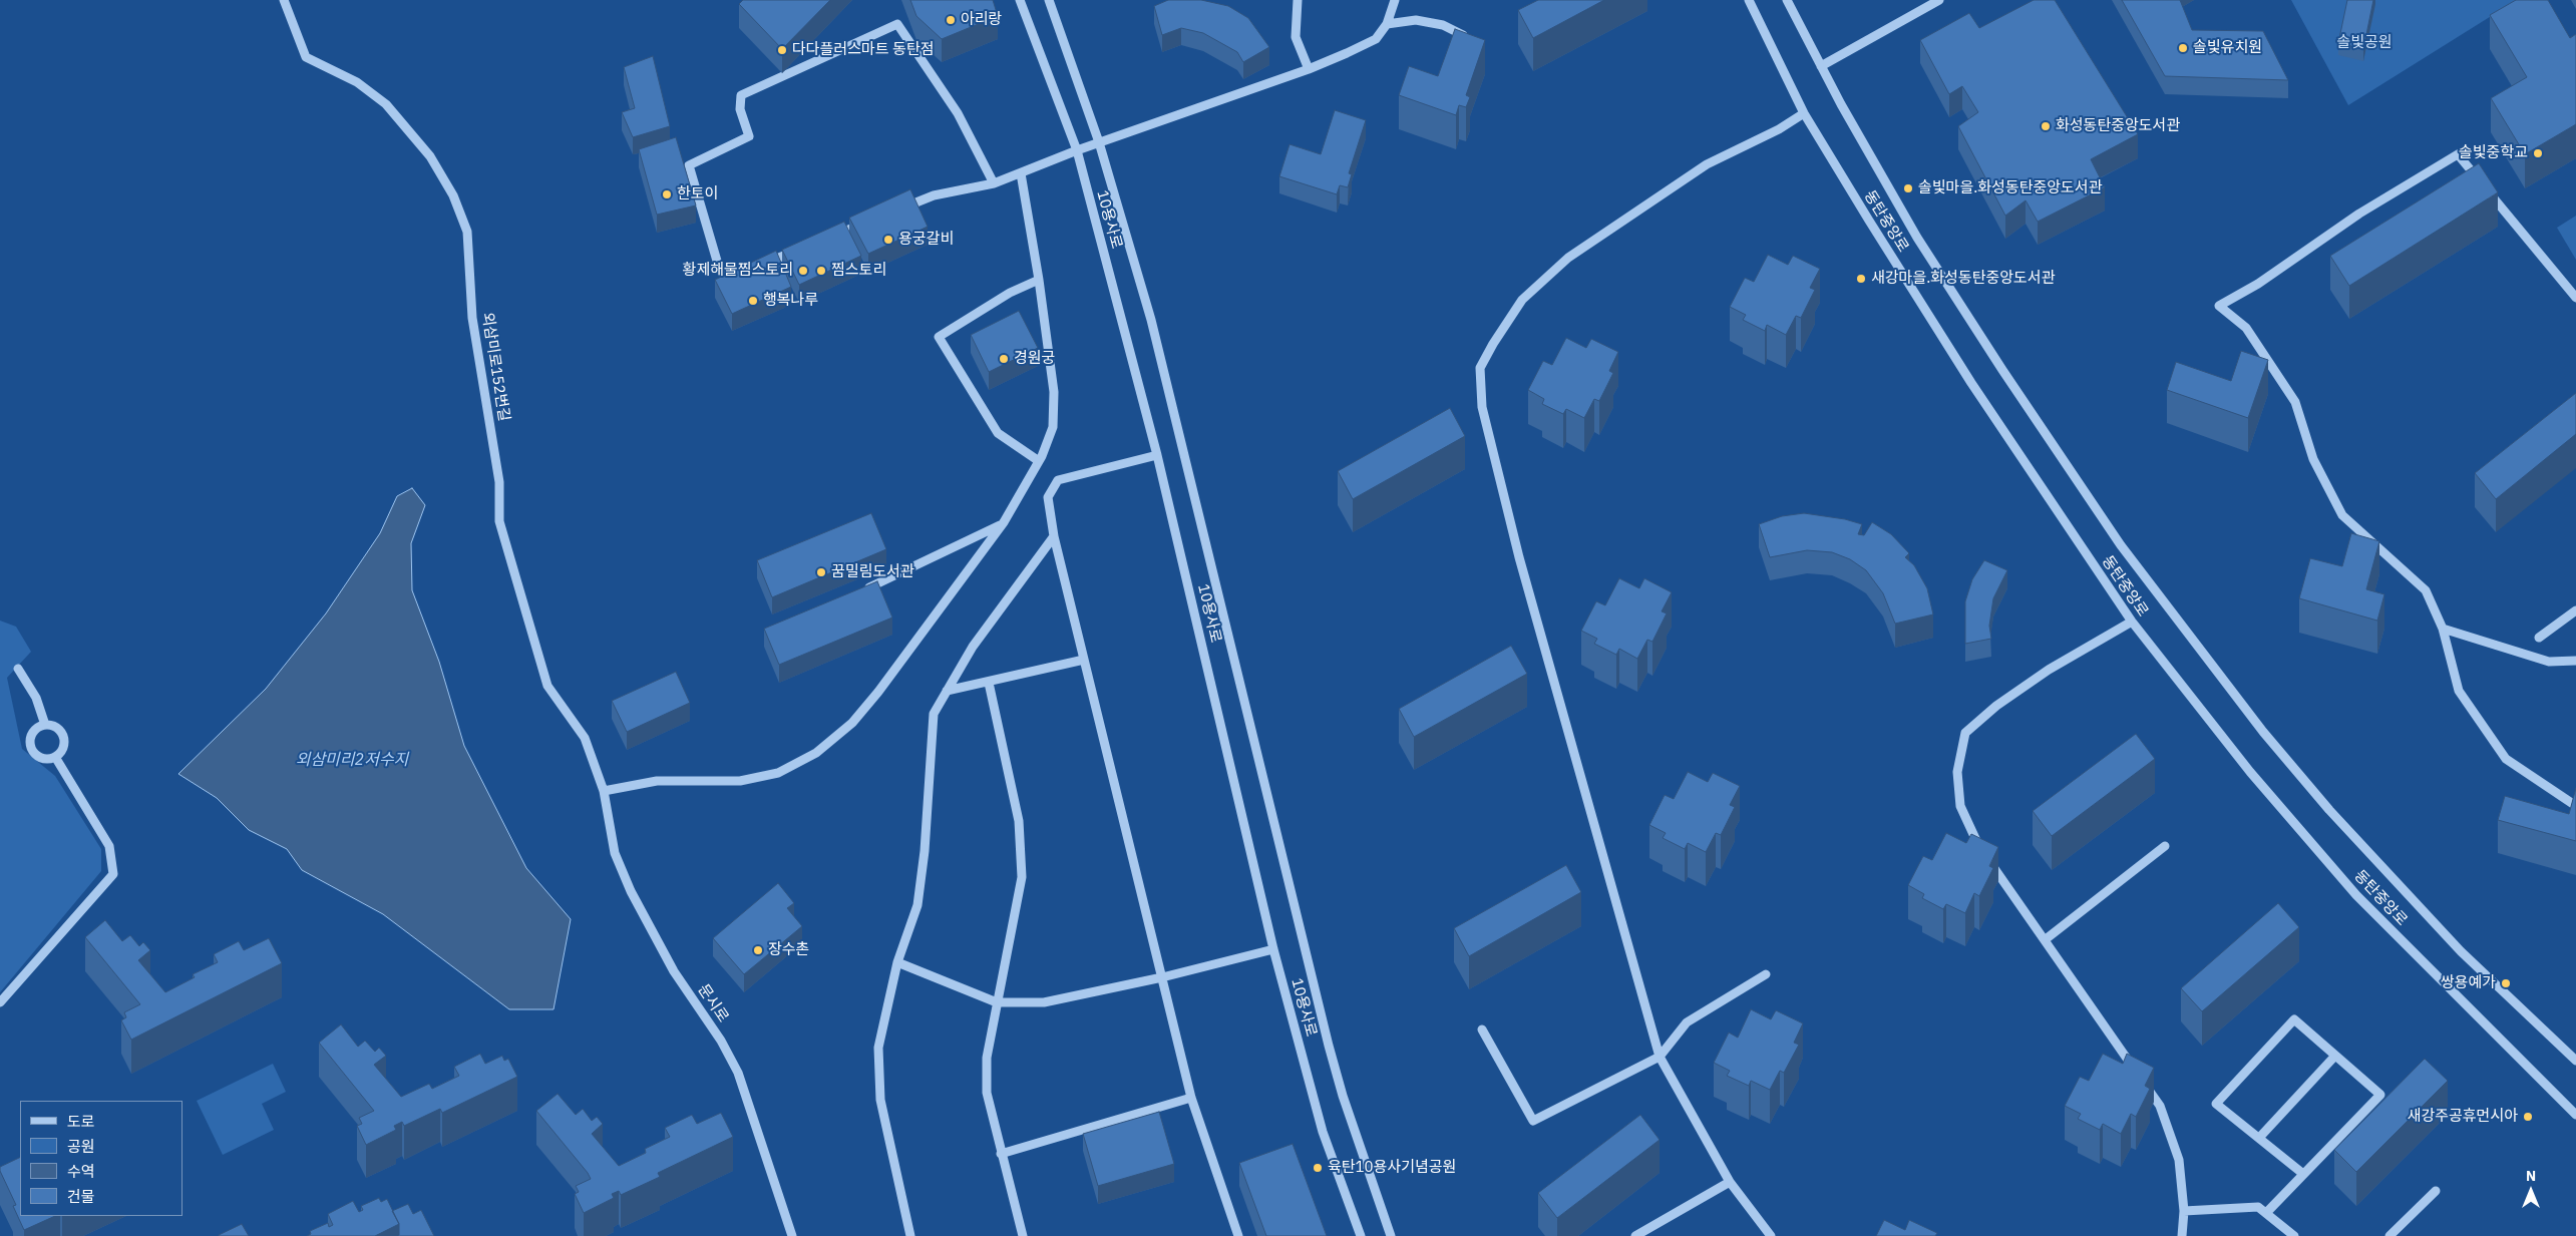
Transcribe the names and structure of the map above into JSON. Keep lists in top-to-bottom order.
{
  "streets": {
    "street": [
      "10용사로",
      "동탄중앙로",
      "외삼미로152번길",
      "문시로"
    ]
  },
  "crossings": [
    ["외삼미로152번길", "문시로"]
  ],
  "water": ["외삼미리2저수지"],
  "parks": ["솔빛공원"],
  "places": [
    "아리랑",
    "솔빛유치원",
    "다다플러스마트 동탄점",
    "화성동탄중앙도서관",
    "솔빛중학교",
    "솔빛마을.화성동탄중앙도서관",
    "한토이",
    "용궁갈비",
    "황제해물찜스토리",
    "찜스토리",
    "새강마을.화성동탄중앙도서관",
    "행복나루",
    "경원궁",
    "꿈밀림도서관",
    "장수촌",
    "쌍용예가",
    "새강주공휴먼시아",
    "육탄10용사기념공원"
  ],
  "legend": [
    "도로",
    "공원",
    "수역",
    "건물"
  ],
  "north": "top"
}
